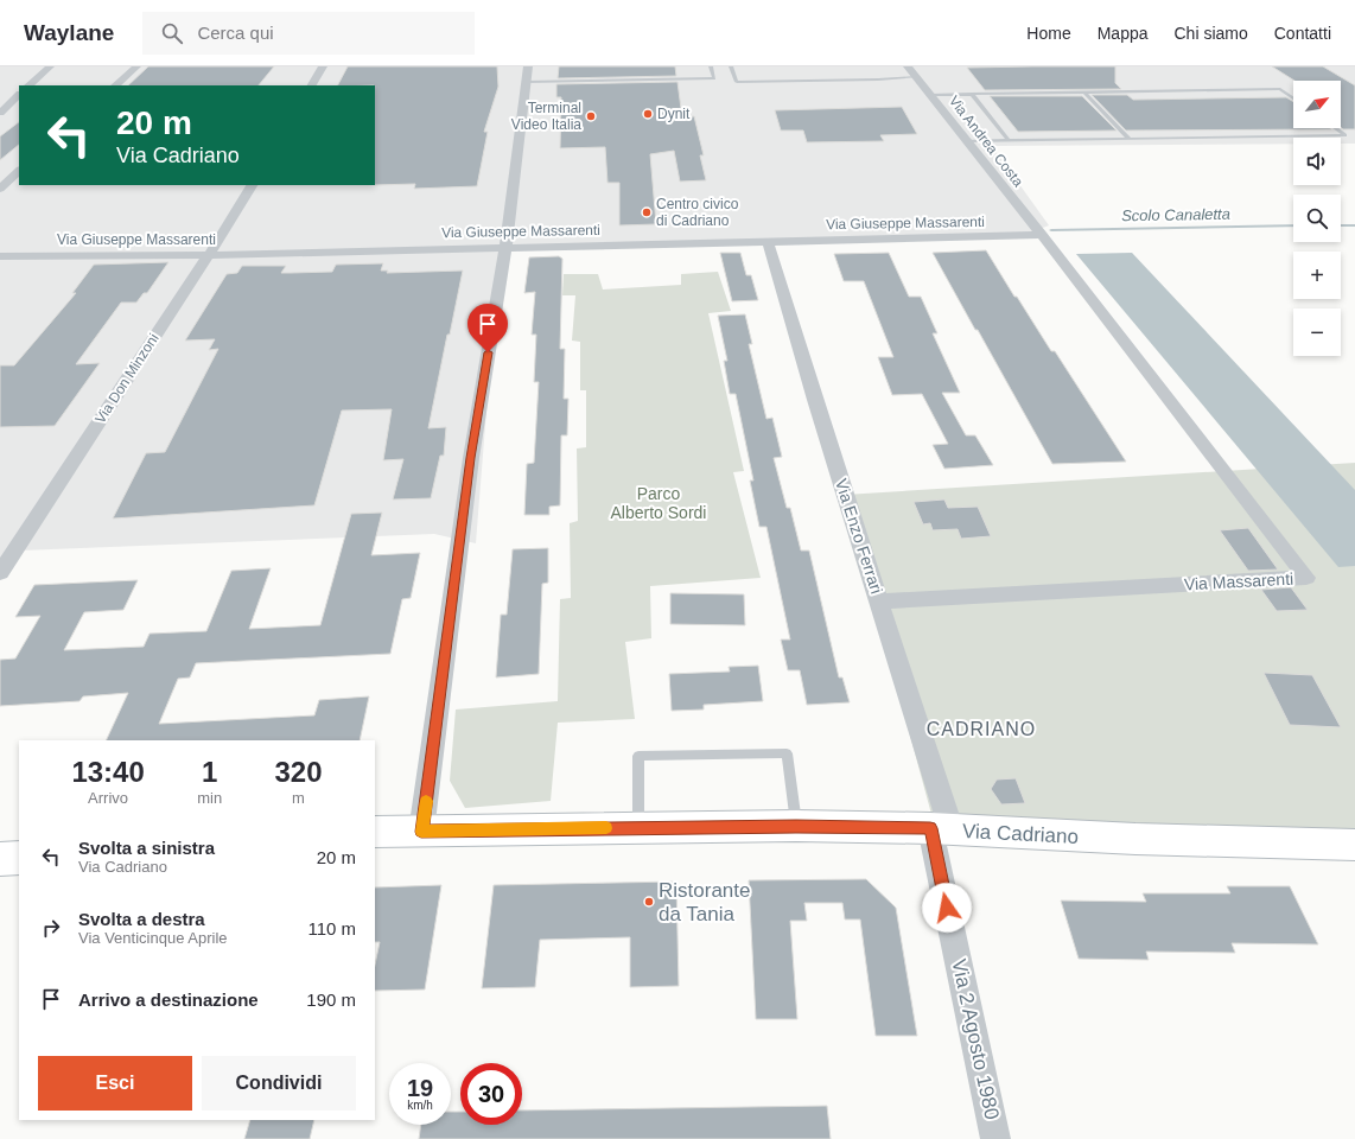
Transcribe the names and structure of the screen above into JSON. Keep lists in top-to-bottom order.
{
  "streets": {
    "street": [
      "Via Andrea Costa",
      "Via Giuseppe Massarenti",
      "Via Don Minzoni",
      "Via Enzo Ferrari",
      "Via Massarenti",
      "Via Cadriano",
      "Via 2 Agosto 1980"
    ]
  },
  "crossings": [
    ["Via Andrea Costa", "Via Giuseppe Massarenti"],
    ["Via Andrea Costa", "Via Massarenti"],
    ["Via Giuseppe Massarenti", "Via Don Minzoni"],
    ["Via Giuseppe Massarenti", "Via Enzo Ferrari"],
    ["Via Giuseppe Massarenti", "Via Massarenti"],
    ["Via Enzo Ferrari", "Via Massarenti"],
    ["Via Enzo Ferrari", "Via Cadriano"],
    ["Via Enzo Ferrari", "Via 2 Agosto 1980"],
    ["Via Cadriano", "Via 2 Agosto 1980"]
  ],
  "districts": ["CADRIANO"],
  "water": ["Scolo Canaletta"],
  "parks": ["Parco Alberto Sordi"],
  "places": [
    "Dynit",
    "Terminal Video Italia",
    "Centro civico di Cadriano",
    "Ristorante da Tania"
  ],
  "north": "top right",
  "page": {
    "header": "Waylane",
    "search": "Cerca qui",
    "nav": [
      "Home",
      "Mappa",
      "Chi siamo",
      "Contatti"
    ],
    "map_buttons": ["+", "−"],
    "turn": ["20 m", "Via Cadriano"],
    "eta": [
      "13:40",
      "Arrivo",
      "1",
      "min",
      "320",
      "m"
    ],
    "list": [
      {
        "name": "Svolta a sinistra",
        "note": "Via Cadriano",
        "value": "20 m"
      },
      {
        "name": "Svolta a destra",
        "note": "Via Venticinque Aprile",
        "value": "110 m"
      },
      {
        "name": "Arrivo a destinazione",
        "value": "190 m"
      }
    ],
    "buttons": ["Esci", "Condividi"],
    "speed": "19 km/h",
    "limit": "30"
  }
}
